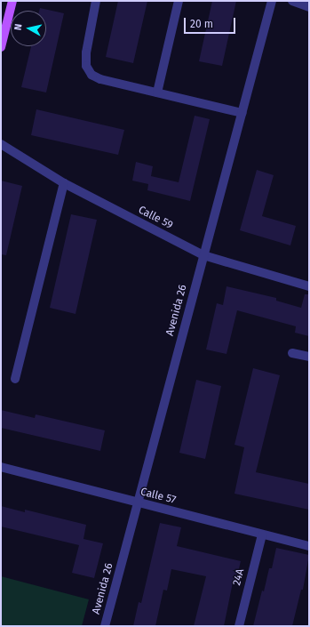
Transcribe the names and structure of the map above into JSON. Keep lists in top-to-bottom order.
{
  "streets": {
    "street": [
      "Calle 59",
      "Avenida 26",
      "Calle 57",
      "24A"
    ]
  },
  "crossings": [
    ["Calle 59", "Avenida 26"],
    ["Avenida 26", "Calle 57"],
    ["Calle 57", "24A"]
  ],
  "scale_bar": "20 m",
  "north": "left"
}
